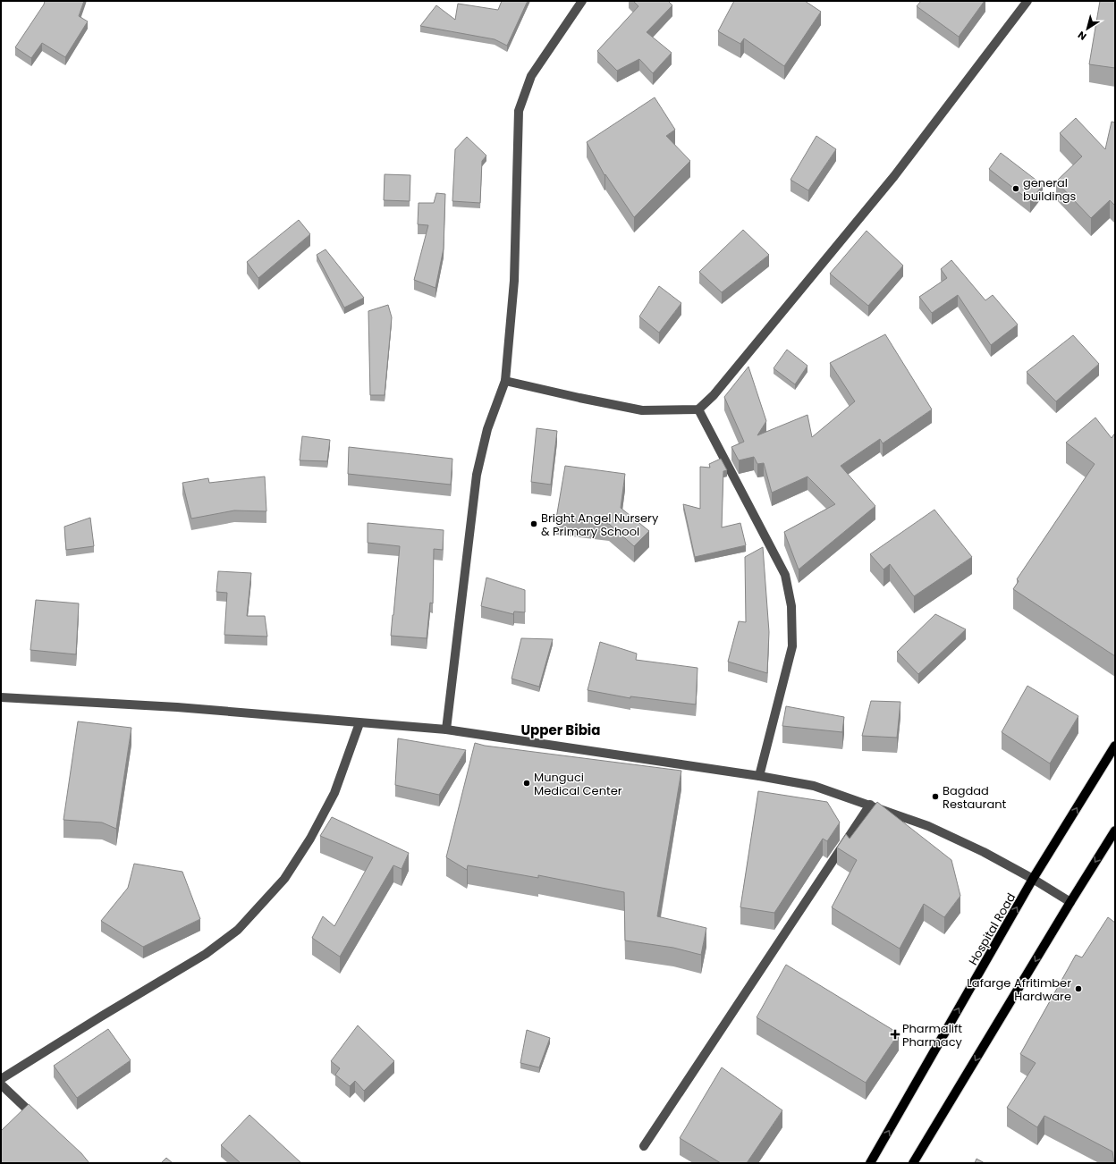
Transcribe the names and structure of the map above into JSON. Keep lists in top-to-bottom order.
{
  "streets": {
    "main road": ["Hospital Road"]
  },
  "districts": ["Upper Bibia"],
  "places": {
    "other": [
      "general buildings",
      "Bright Angel Nursery & Primary School",
      "Munguci Medical Center",
      "Bagdad Restaurant",
      "Lafarge Afritimber Hardware"
    ],
    "health": ["Pharmalift Pharmacy"]
  },
  "north": "bottom left"
}
